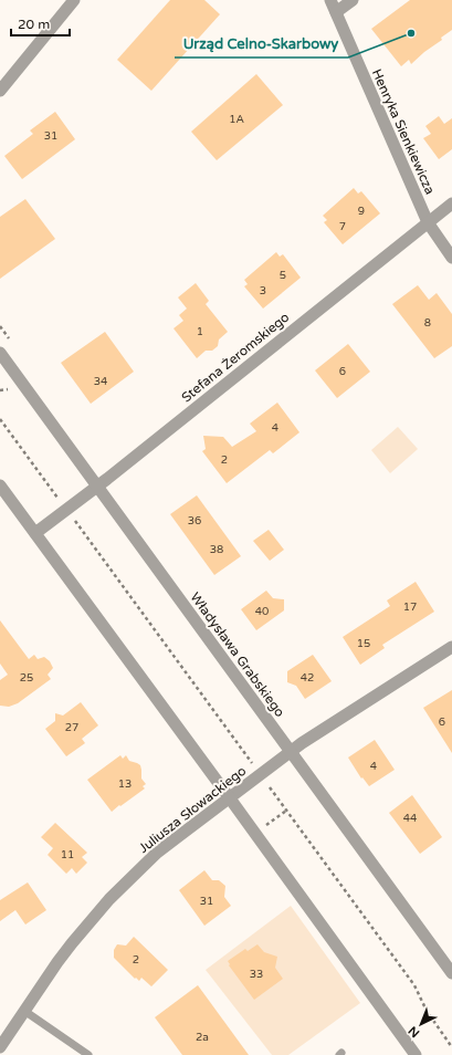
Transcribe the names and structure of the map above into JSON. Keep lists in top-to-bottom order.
{
  "streets": {
    "street": [
      "Henryka Sienkiewicza",
      "Stefana Żeromskiego",
      "Władysława Grabskiego",
      "Juliusza Słowackiego"
    ]
  },
  "crossings": [
    ["Henryka Sienkiewicza", "Stefana Żeromskiego"],
    ["Stefana Żeromskiego", "Władysława Grabskiego"],
    ["Władysława Grabskiego", "Juliusza Słowackiego"]
  ],
  "places": ["Urząd Celno-Skarbowy"],
  "house_numbers": [
    "1A",
    "31",
    "9",
    "7",
    "5",
    "3",
    "8",
    "1",
    "6",
    "34",
    "4",
    "2",
    "36",
    "38",
    "17",
    "40",
    "15",
    "25",
    "42",
    "6",
    "27",
    "4",
    "13",
    "44",
    "11",
    "31",
    "2",
    "33",
    "2a"
  ],
  "scale_bar": "20 m",
  "north": "bottom left"
}
